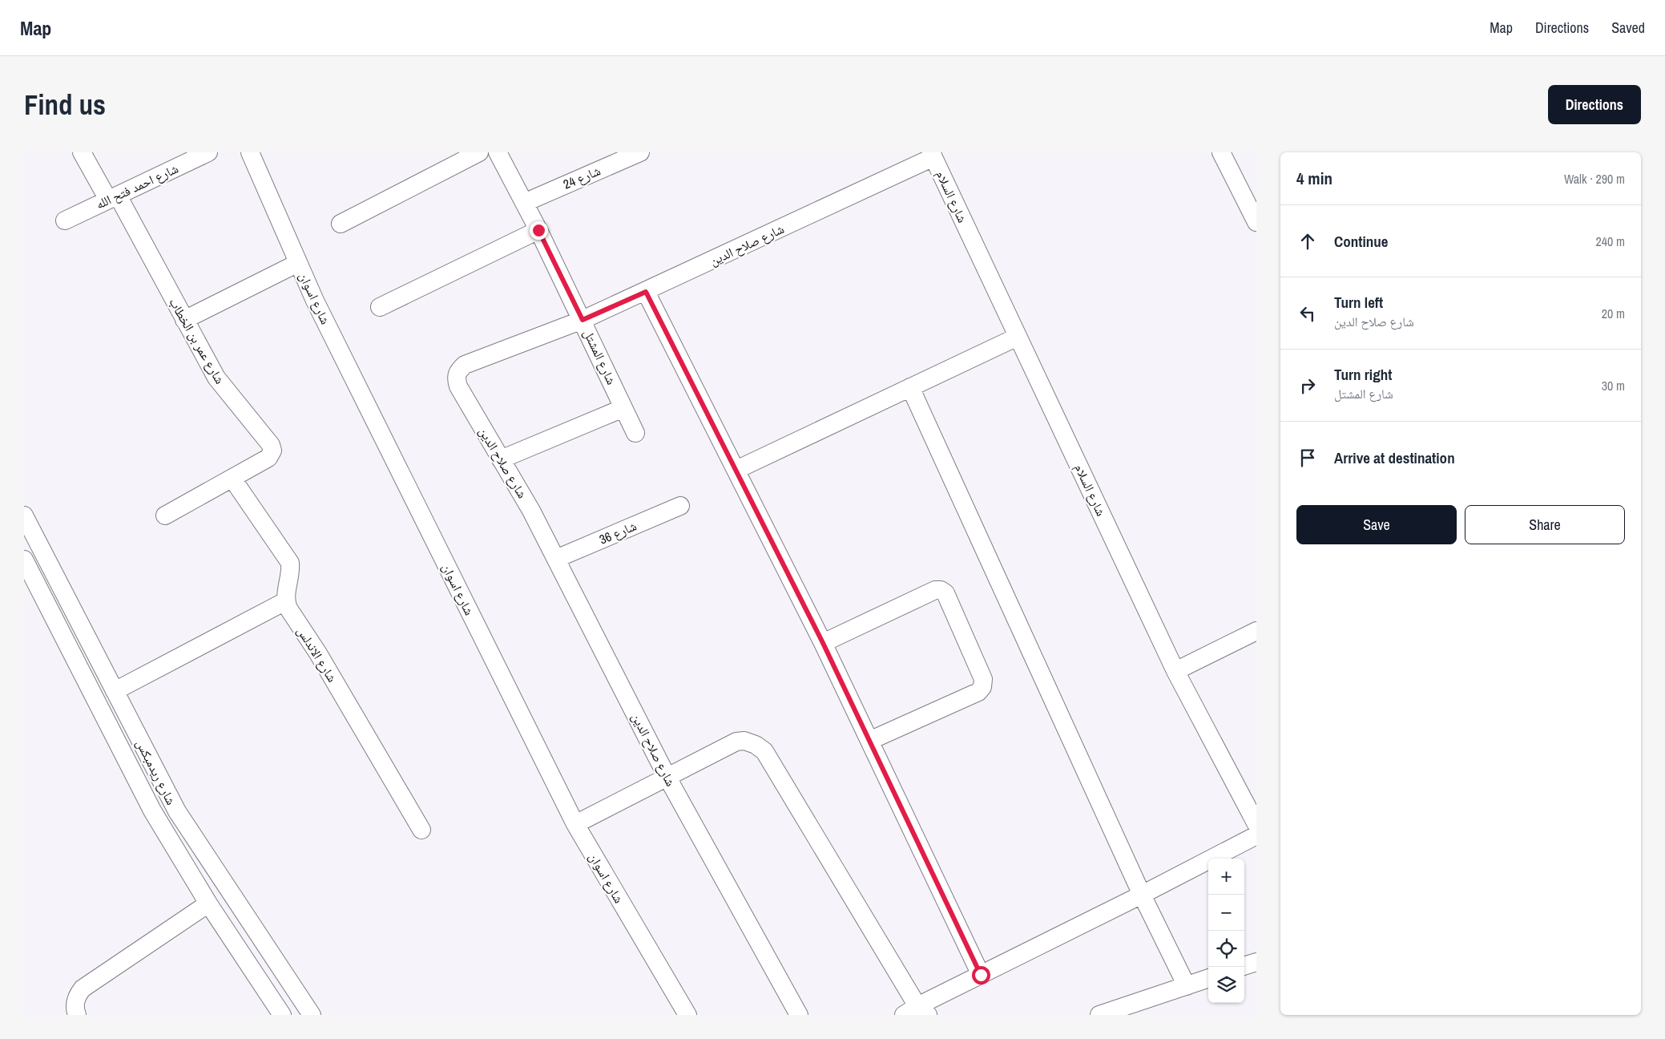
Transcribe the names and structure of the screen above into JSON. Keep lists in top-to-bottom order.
{
  "streets": {
    "street": [
      "شارع 24",
      "شارع احمد فتح الله",
      "شارع السلام",
      "شارع صلاح الدين",
      "شارع اسوان",
      "شارع عمر بن الخطاب",
      "شارع المشتل",
      "شارع 36",
      "شارع الاندلس",
      "شارع ريدمبكس"
    ]
  },
  "crossings": [
    ["شارع 24", "شارع المشتل"],
    ["شارع احمد فتح الله", "شارع عمر بن الخطاب"],
    ["شارع السلام", "شارع صلاح الدين"],
    ["شارع صلاح الدين", "شارع المشتل"],
    ["شارع صلاح الدين", "شارع 36"]
  ],
  "page": {
    "header": "Map",
    "nav": ["Map", "Directions", "Saved"],
    "buttons": [
      "Directions",
      ["Save", "Share"]
    ],
    "title": "Find us",
    "heading": ["4 min", "Walk · 290 m"],
    "list": [
      ["Continue", "240 m"],
      ["Turn left", "شارع صلاح الدين", "20 m"],
      ["Turn right", "شارع المشتل", "30 m"],
      "Arrive at destination"
    ],
    "map_buttons": ["+", "−"]
  }
}
